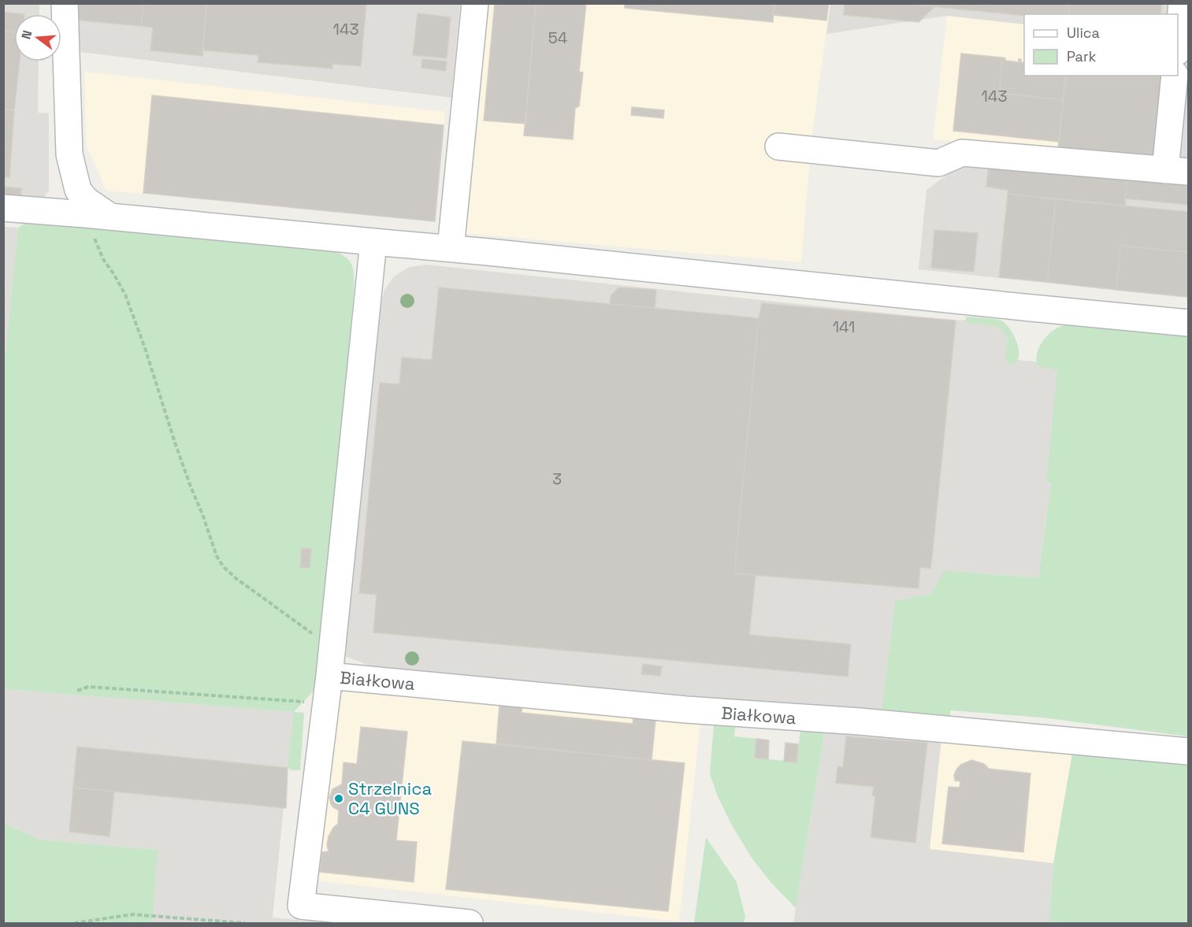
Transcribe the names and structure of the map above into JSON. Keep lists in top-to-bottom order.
{
  "streets": {
    "lane": ["Białkowa"]
  },
  "places": ["Strzelnica C4 GUNS"],
  "house_numbers": [
    "143",
    "54",
    "143",
    "141",
    "3"
  ],
  "legend": ["Ulica", "Park"],
  "north": "left"
}
